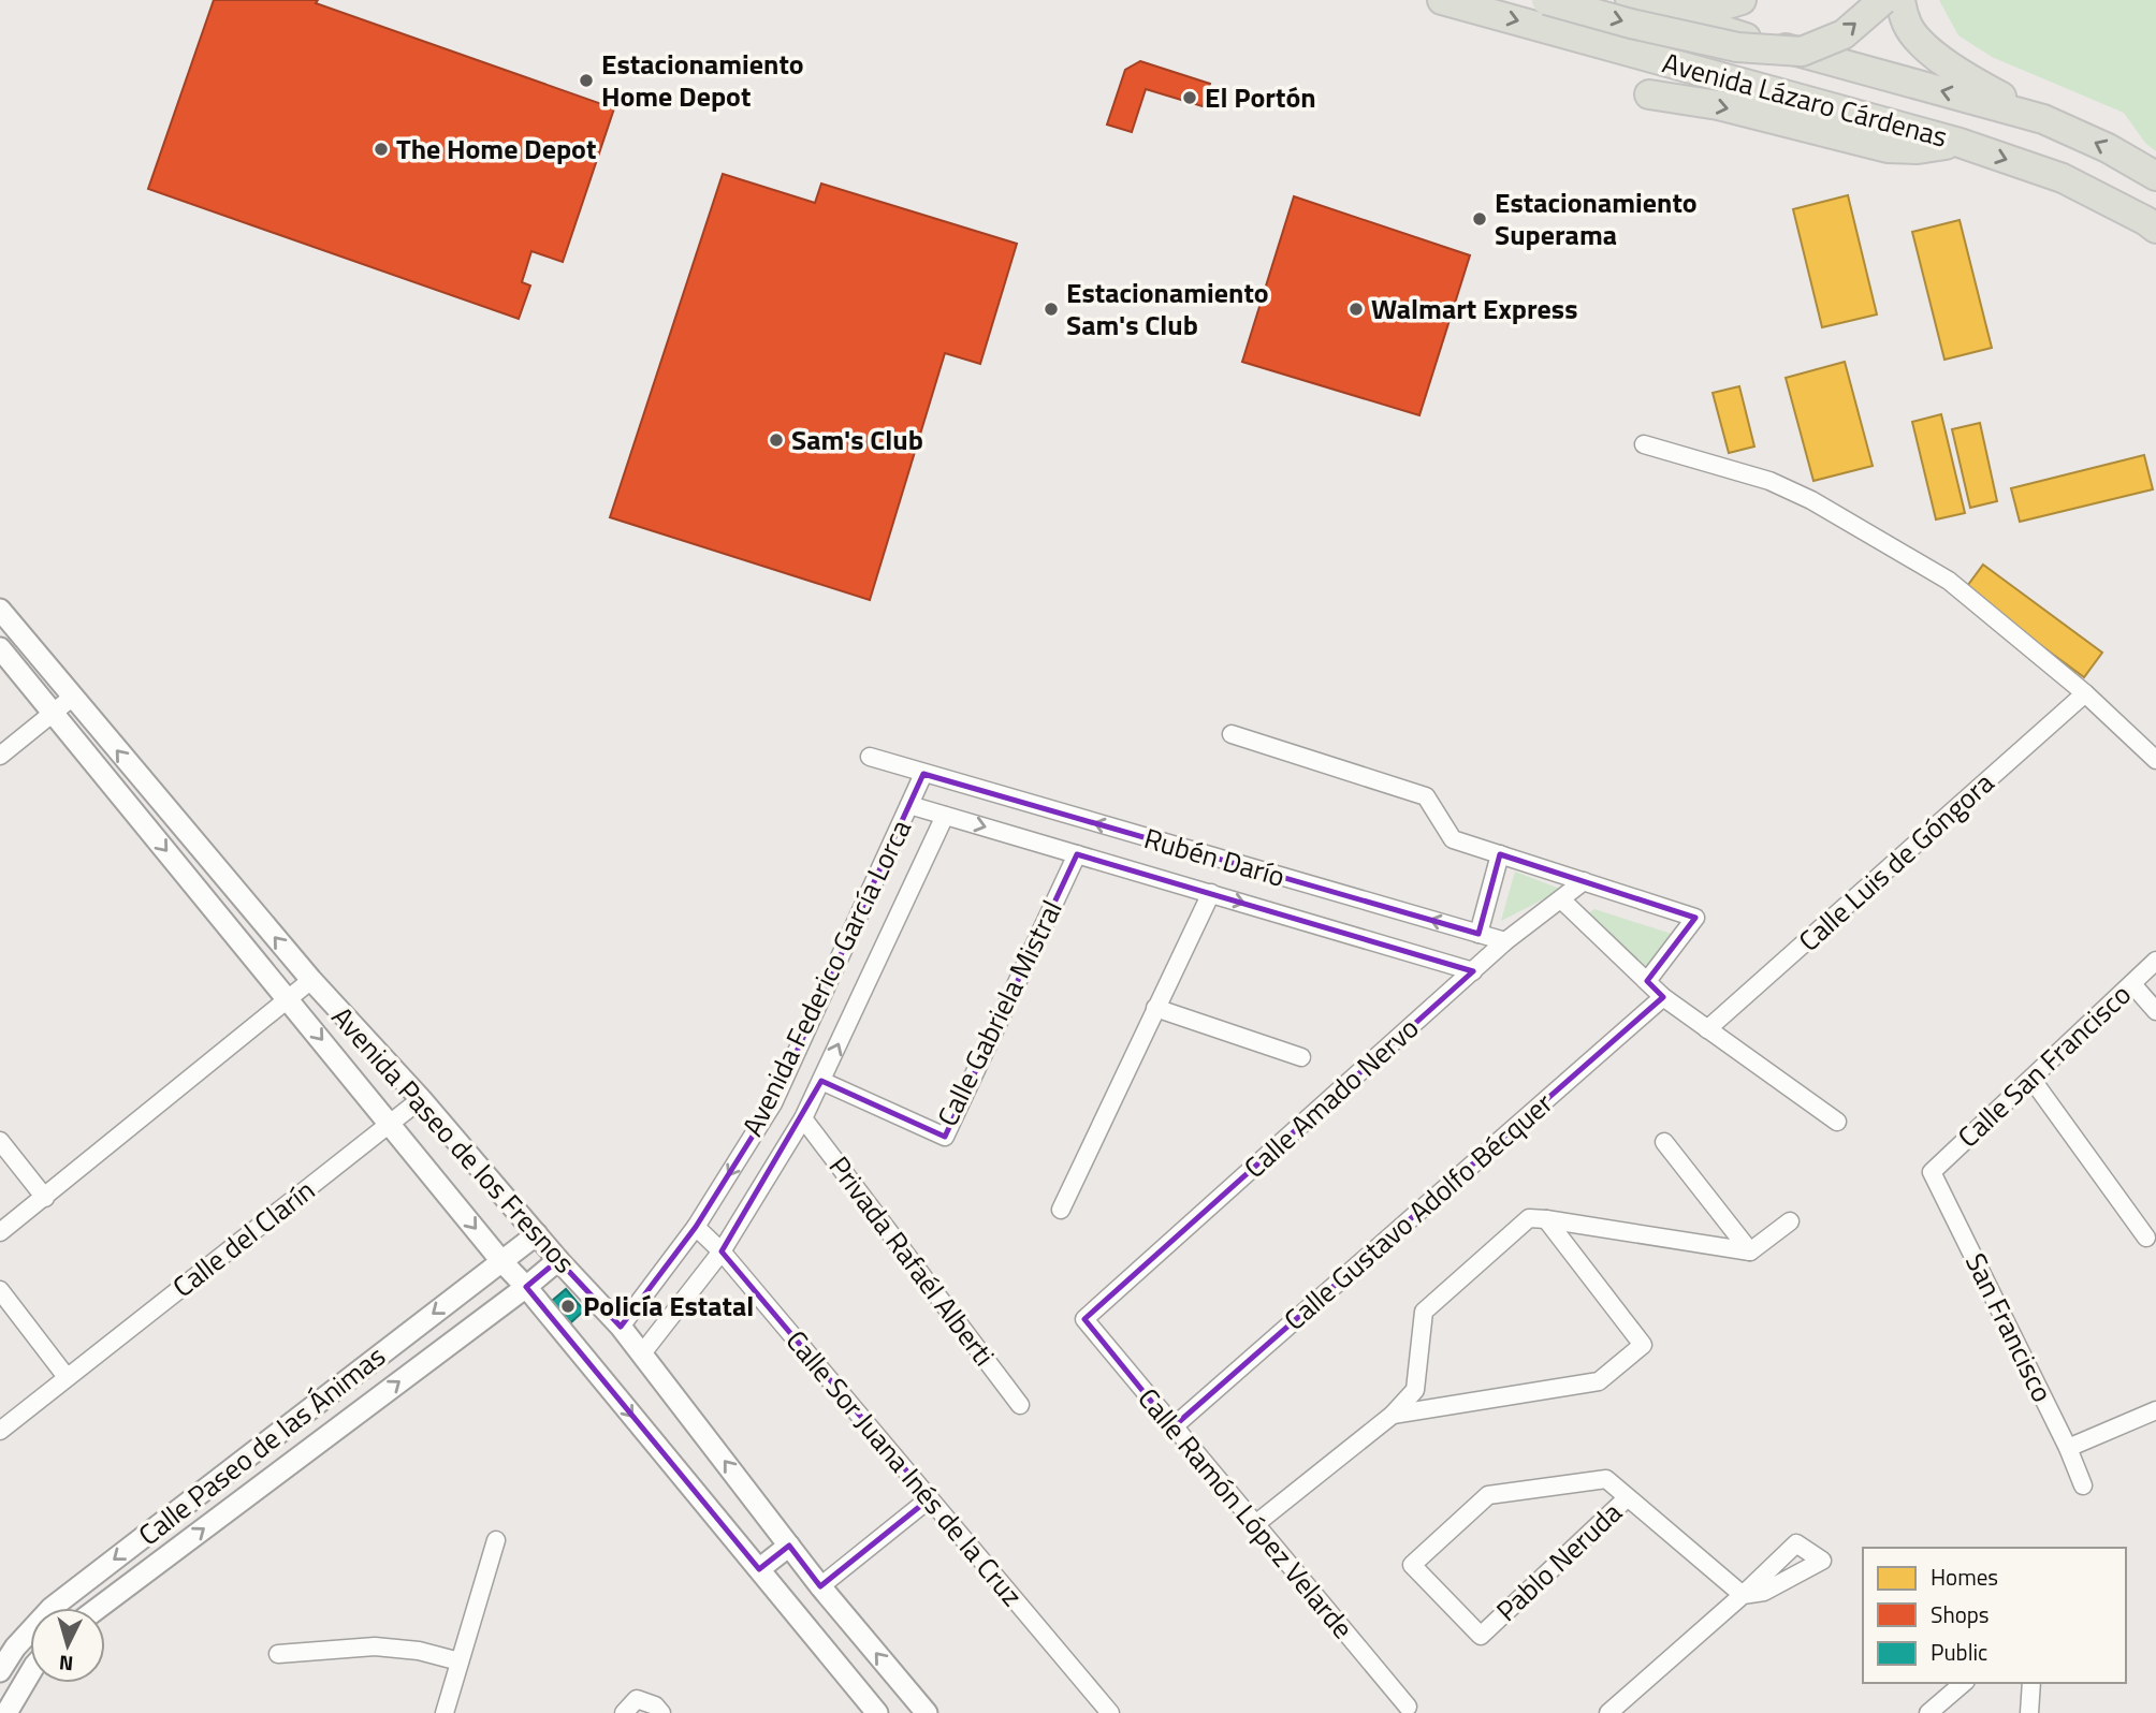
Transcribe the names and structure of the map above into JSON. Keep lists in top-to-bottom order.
{
  "streets": {
    "highway": ["Avenida Lázaro Cárdenas"],
    "street": [
      "Rubén Darío",
      "Calle Luis de Góngora",
      "Avenida Federico García Lorca",
      "Calle Gabriela Mistral",
      "Calle San Francisco",
      "Calle Amado Nervo",
      "Avenida Paseo de los Fresnos",
      "Calle Gustavo Adolfo Bécquer",
      "Calle del Clarín",
      "Privada Rafaél Alberti",
      "San Francisco",
      "Calle Paseo de las Ánimas",
      "Calle Sor Juana Inés de la Cruz",
      "Calle Ramón López Velarde",
      "Pablo Neruda"
    ]
  },
  "crossings": [
    ["Rubén Darío", "Avenida Federico García Lorca"],
    ["Rubén Darío", "Calle Gabriela Mistral"],
    ["Rubén Darío", "Calle Amado Nervo"],
    ["Avenida Federico García Lorca", "Calle Gabriela Mistral"],
    ["Avenida Federico García Lorca", "Avenida Paseo de los Fresnos"],
    ["Avenida Federico García Lorca", "Privada Rafaél Alberti"],
    ["Avenida Federico García Lorca", "Calle Sor Juana Inés de la Cruz"],
    ["Calle San Francisco", "San Francisco"],
    ["Calle Amado Nervo", "Calle Ramón López Velarde"],
    ["Avenida Paseo de los Fresnos", "Calle del Clarín"],
    ["Avenida Paseo de los Fresnos", "Calle Paseo de las Ánimas"],
    ["Calle Gustavo Adolfo Bécquer", "Calle Ramón López Velarde"]
  ],
  "places": [
    "Estacionamiento Home Depot",
    "El Portón",
    "The Home Depot",
    "Estacionamiento Superama",
    "Estacionamiento Sam's Club",
    "Walmart Express",
    "Sam's Club",
    "Policía Estatal"
  ],
  "legend": ["Homes", "Shops", "Public"],
  "north": "bottom"
}
